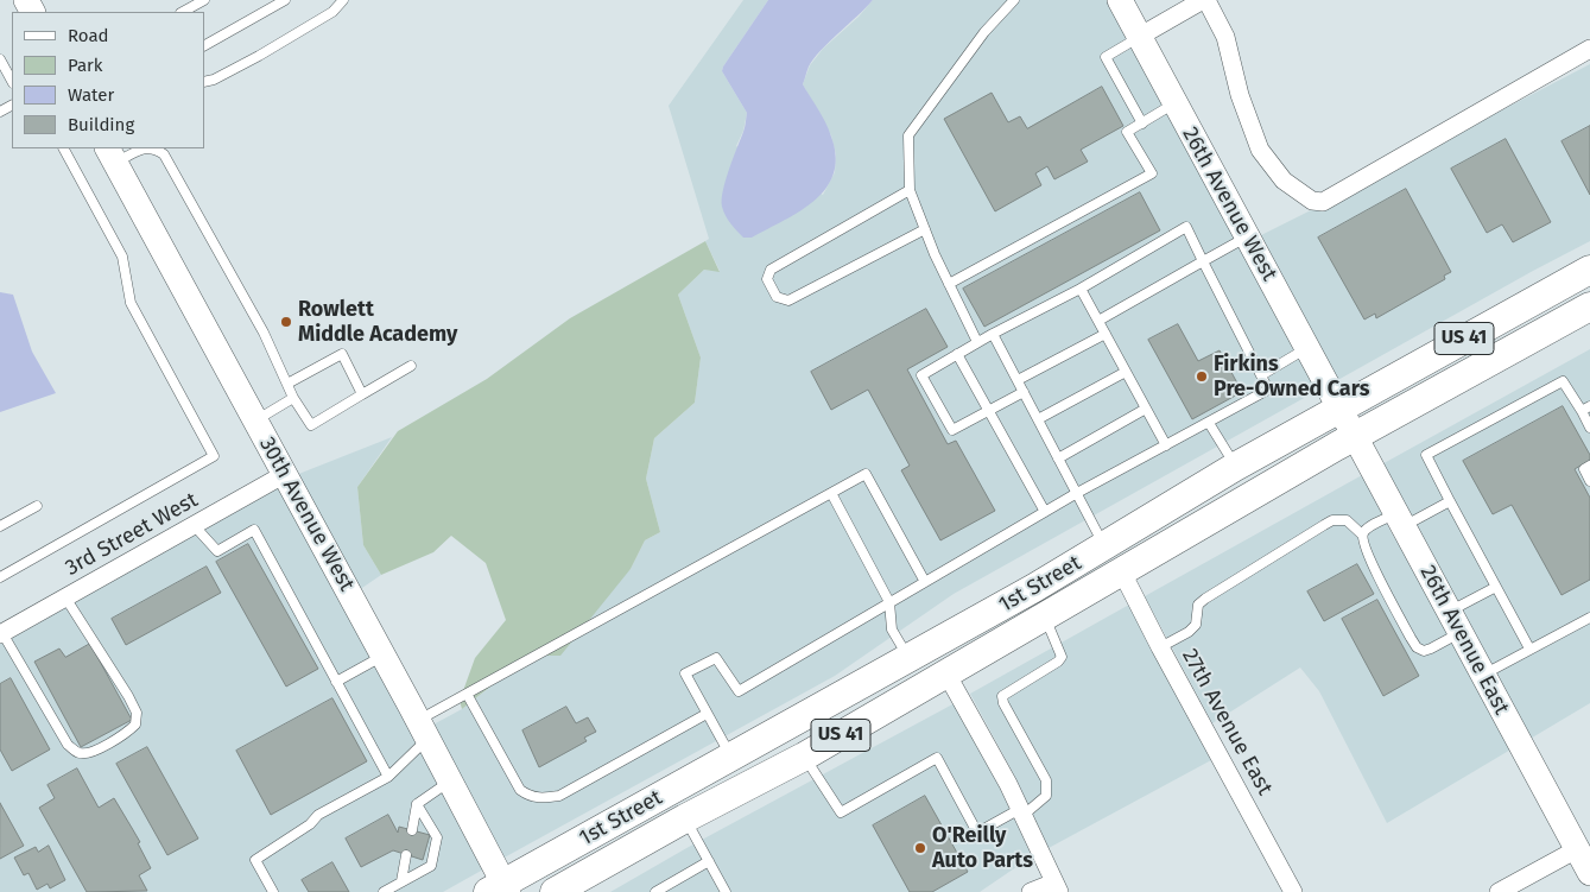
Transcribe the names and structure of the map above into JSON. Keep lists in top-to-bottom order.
{
  "streets": {
    "main road": ["US 41", "1st Street"],
    "street": [
      "26th Avenue West",
      "30th Avenue West",
      "3rd Street West",
      "26th Avenue East",
      "27th Avenue East"
    ]
  },
  "crossings": [
    ["26th Avenue West", "1st Street"],
    ["26th Avenue West", "26th Avenue East"],
    ["30th Avenue West", "3rd Street West"],
    ["30th Avenue West", "1st Street"],
    ["1st Street", "26th Avenue East"],
    ["1st Street", "27th Avenue East"]
  ],
  "places": ["Rowlett Middle Academy", "Firkins Pre-Owned Cars", "O'Reilly Auto Parts"],
  "legend": [
    "Road",
    "Park",
    "Water",
    "Building"
  ]
}
